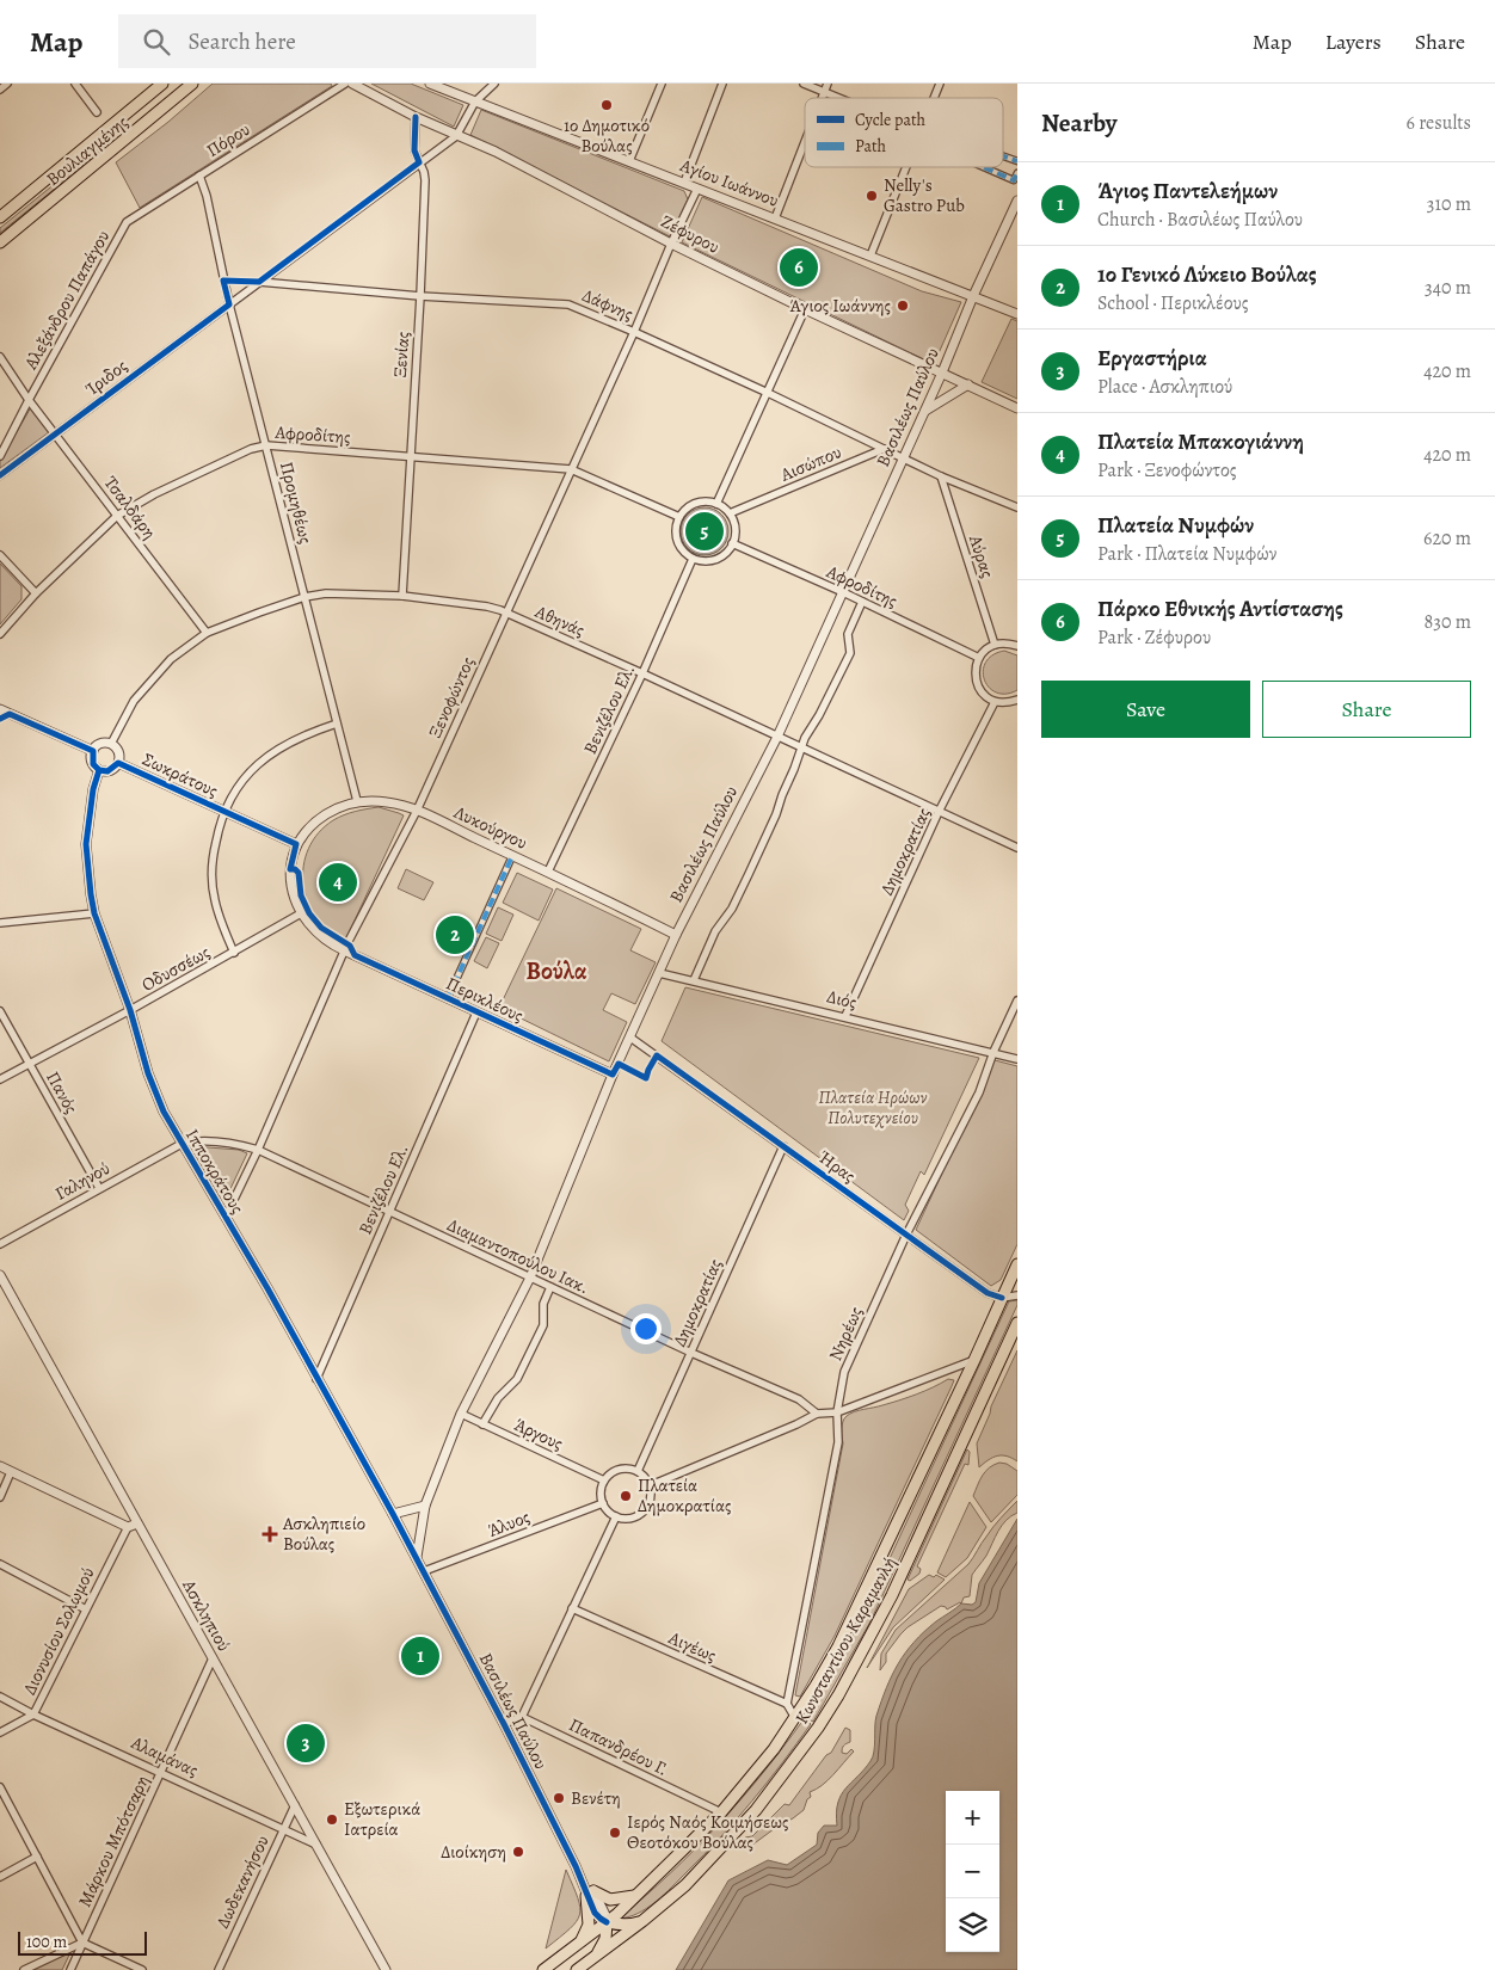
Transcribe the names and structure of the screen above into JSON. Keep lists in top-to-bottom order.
{
  "streets": {
    "main road": ["Βουλιαγμένης", "Κωνσταντίνου Καραμανλή"],
    "street": [
      "Πόρου",
      "Αγίου Ιωάννου",
      "Ζέφυρου",
      "Αλεξάνδρου Παπάγου",
      "Δάφνης",
      "Ξενίας",
      "Ίριδος",
      "Βασιλέως Παύλου",
      "Αφροδίτης",
      "Αισώπου",
      "Προμηθέως",
      "Τσαλδάρη",
      "Αύρας",
      "Αθηνάς",
      "Ξενοφώντος",
      "Βενιζέλου Ελ.",
      "Σωκράτους",
      "Λυκούργου",
      "Δημοκρατίας",
      "Οδυσσέως",
      "Περικλέους",
      "Διός",
      "Πανός",
      "Ήρας",
      "Ιπποκράτους",
      "Γαληνού",
      "Διαμαντοπούλου Ιακ.",
      "Νηρέως",
      "Άργους",
      "Άλυος",
      "Ασκληπιού",
      "Διονυσίου Σολωμού",
      "Αιγέως",
      "Παπανδρέου Γ.",
      "Αλαμάνας",
      "Μάρκου Μπότσαρη",
      "Δωδεκανήσου"
    ]
  },
  "crossings": [
    ["Πόρου", "Αλεξάνδρου Παπάγου"],
    ["Πόρου", "Προμηθέως"],
    ["Αγίου Ιωάννου", "Ίριδος"],
    ["Αγίου Ιωάννου", "Βασιλέως Παύλου"],
    ["Αγίου Ιωάννου", "Ξενοφώντος"],
    ["Ζέφυρου", "Ξενίας"],
    ["Ζέφυρου", "Ίριδος"],
    ["Ζέφυρου", "Βασιλέως Παύλου"],
    ["Ζέφυρου", "Ξενοφώντος"],
    ["Αλεξάνδρου Παπάγου", "Τσαλδάρη"],
    ["Δάφνης", "Ξενίας"],
    ["Δάφνης", "Ίριδος"],
    ["Δάφνης", "Αισώπου"],
    ["Δάφνης", "Ξενοφώντος"],
    ["Ξενίας", "Ίριδος"],
    ["Ξενίας", "Αφροδίτης"],
    ["Ξενίας", "Αθηνάς"],
    ["Ίριδος", "Προμηθέως"],
    ["Ίριδος", "Τσαλδάρη"],
    ["Βασιλέως Παύλου", "Αφροδίτης"],
    ["Βασιλέως Παύλου", "Αθηνάς"],
    ["Βασιλέως Παύλου", "Λυκούργου"],
    ["Βασιλέως Παύλου", "Περικλέους"],
    ["Βασιλέως Παύλου", "Διός"],
    ["Βασιλέως Παύλου", "Ήρας"],
    ["Βασιλέως Παύλου", "Ιπποκράτους"],
    ["Βασιλέως Παύλου", "Διαμαντοπούλου Ιακ."],
    ["Βασιλέως Παύλου", "Άργους"],
    ["Βασιλέως Παύλου", "Άλυος"],
    ["Βασιλέως Παύλου", "Κωνσταντίνου Καραμανλή"],
    ["Αφροδίτης", "Αισώπου"],
    ["Αφροδίτης", "Προμηθέως"],
    ["Αφροδίτης", "Τσαλδάρη"],
    ["Αφροδίτης", "Ξενοφώντος"],
    ["Αφροδίτης", "Βενιζέλου Ελ."],
    ["Αισώπου", "Βενιζέλου Ελ."],
    ["Προμηθέως", "Αθηνάς"],
    ["Προμηθέως", "Λυκούργου"],
    ["Τσαλδάρη", "Αθηνάς"],
    ["Αθηνάς", "Ξενοφώντος"],
    ["Αθηνάς", "Βενιζέλου Ελ."],
    ["Αθηνάς", "Σωκράτους"],
    ["Αθηνάς", "Δημοκρατίας"],
    ["Αθηνάς", "Ιπποκράτους"],
    ["Ξενοφώντος", "Λυκούργου"],
    ["Ξενοφώντος", "Περικλέους"],
    ["Ξενοφώντος", "Ιπποκράτους"],
    ["Ξενοφώντος", "Διαμαντοπούλου Ιακ."],
    ["Βενιζέλου Ελ.", "Λυκούργου"],
    ["Βενιζέλου Ελ.", "Περικλέους"],
    ["Βενιζέλου Ελ.", "Ιπποκράτους"],
    ["Βενιζέλου Ελ.", "Διαμαντοπούλου Ιακ."],
    ["Σωκράτους", "Λυκούργου"],
    ["Σωκράτους", "Περικλέους"],
    ["Σωκράτους", "Ιπποκράτους"],
    ["Λυκούργου", "Περικλέους"],
    ["Δημοκρατίας", "Διός"],
    ["Δημοκρατίας", "Ήρας"],
    ["Δημοκρατίας", "Διαμαντοπούλου Ιακ."],
    ["Δημοκρατίας", "Άργους"],
    ["Δημοκρατίας", "Άλυος"],
    ["Οδυσσέως", "Περικλέους"],
    ["Οδυσσέως", "Πανός"],
    ["Οδυσσέως", "Ιπποκράτους"],
    ["Διός", "Νηρέως"],
    ["Πανός", "Γαληνού"],
    ["Ήρας", "Νηρέως"],
    ["Ήρας", "Κωνσταντίνου Καραμανλή"],
    ["Ιπποκράτους", "Γαληνού"],
    ["Ιπποκράτους", "Διαμαντοπούλου Ιακ."],
    ["Γαληνού", "Διαμαντοπούλου Ιακ."],
    ["Νηρέως", "Αιγέως"],
    ["Άργους", "Άλυος"],
    ["Ασκληπιού", "Αλαμάνας"],
    ["Ασκληπιού", "Μάρκου Μπότσαρη"],
    ["Ασκληπιού", "Δωδεκανήσου"],
    ["Διονυσίου Σολωμού", "Αλαμάνας"],
    ["Κωνσταντίνου Καραμανλή", "Παπανδρέου Γ."],
    ["Αλαμάνας", "Μάρκου Μπότσαρη"],
    ["Αλαμάνας", "Δωδεκανήσου"]
  ],
  "districts": ["Βούλα"],
  "parks": ["Πλατεία Ηρώων Πολυτεχνείου"],
  "places": {
    "other": [
      "1ο Δημοτικό Βούλας",
      "Nelly's Gastro Pub",
      "Άγιος Ιωάννης",
      "Πλατεία Δημοκρατίας",
      "Βενέτη",
      "Εξωτερικά Ιατρεία",
      "Ιερός Ναός Κοιμήσεως Θεοτόκου Βούλας",
      "Διοίκηση"
    ],
    "health": ["Ασκληπιείο Βούλας"]
  },
  "legend": ["Cycle path", "Path"],
  "scale_bar": "100 m",
  "page": {
    "header": "Map",
    "search": "Search here",
    "nav": ["Map", "Layers", "Share"],
    "heading": ["Nearby", "6 results"],
    "list": [
      {
        "mark": "1",
        "name": "Άγιος Παντελεήμων",
        "note": "Church · Βασιλέως Παύλου",
        "value": "310 m"
      },
      {
        "mark": "2",
        "name": "1ο Γενικό Λύκειο Βούλας",
        "note": "School · Περικλέους",
        "value": "340 m"
      },
      {
        "mark": "3",
        "name": "Εργαστήρια",
        "note": "Place · Ασκληπιού",
        "value": "420 m"
      },
      {
        "mark": "4",
        "name": "Πλατεία Μπακογιάννη",
        "note": "Park · Ξενοφώντος",
        "value": "420 m"
      },
      {
        "mark": "5",
        "name": "Πλατεία Νυμφών",
        "note": "Park · Πλατεία Νυμφών",
        "value": "620 m"
      },
      {
        "mark": "6",
        "name": "Πάρκο Εθνικής Αντίστασης",
        "note": "Park · Ζέφυρου",
        "value": "830 m"
      }
    ],
    "pins": [
      "6",
      "5",
      "4",
      "2",
      "1",
      "3"
    ],
    "buttons": ["Save", "Share"],
    "map_buttons": ["+", "−"],
    "scale": "100 m"
  }
}
